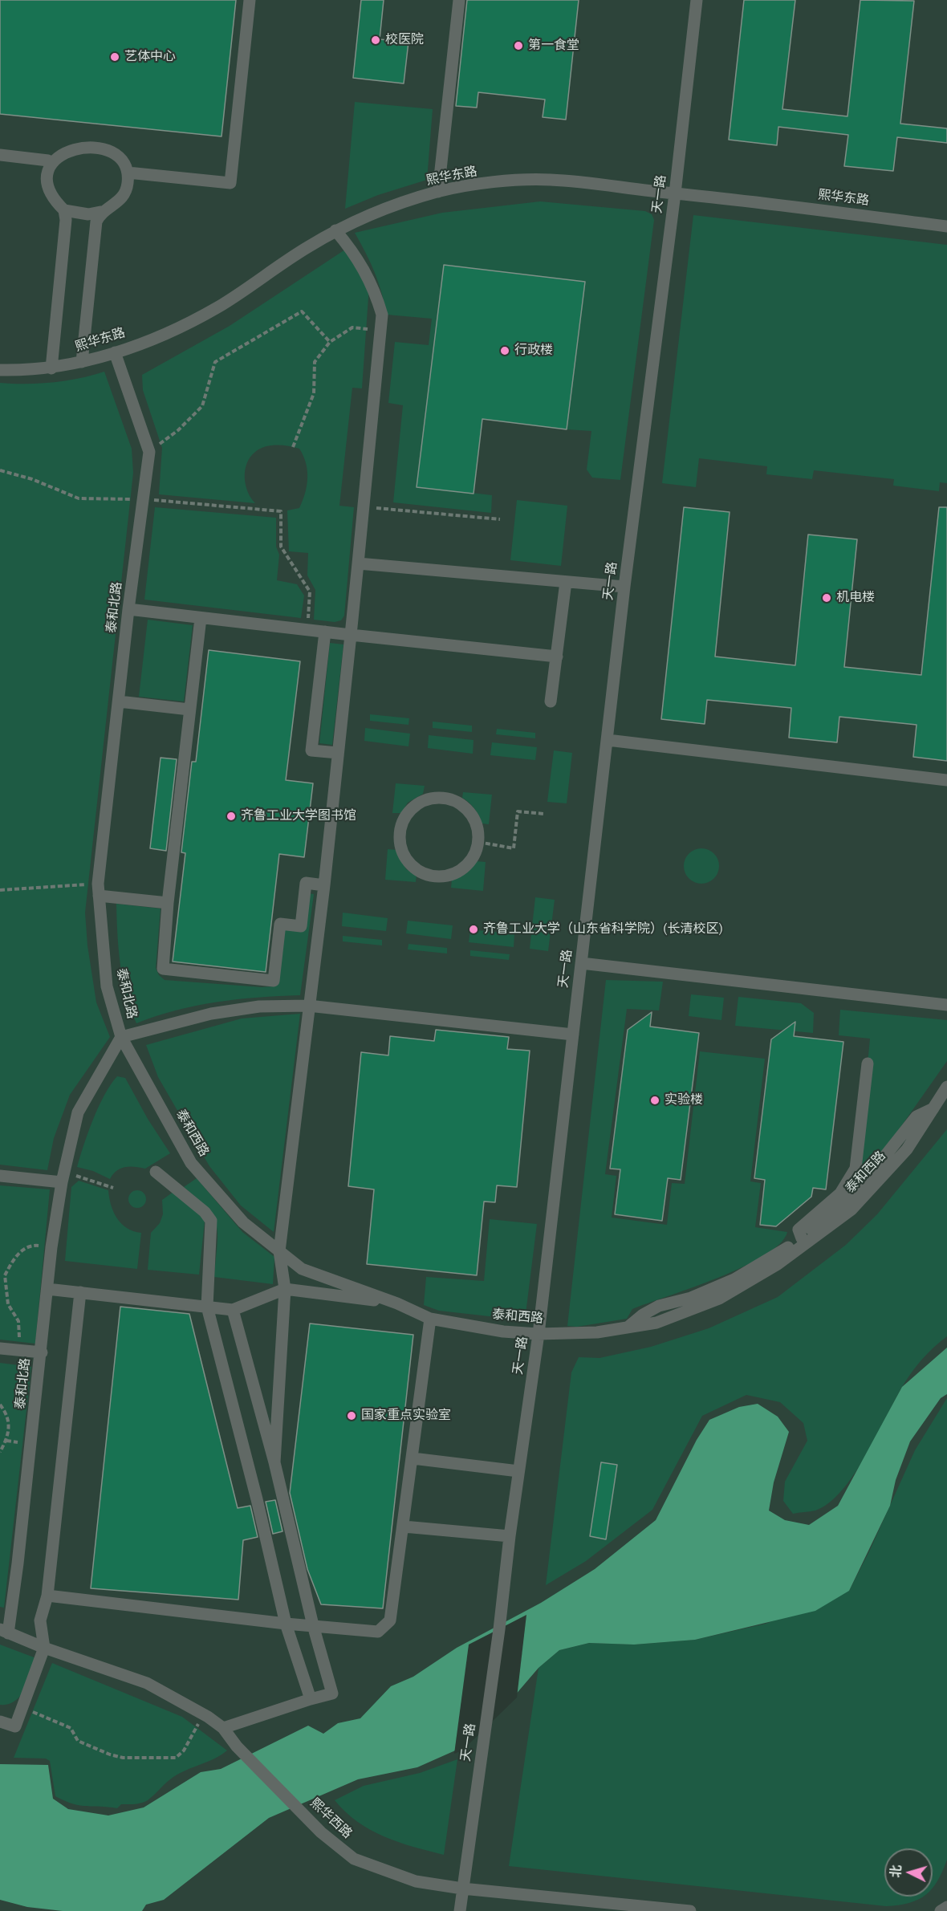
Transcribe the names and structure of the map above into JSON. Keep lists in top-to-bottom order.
{
  "streets": {
    "street": [
      "熙华东路",
      "天一路",
      "泰和北路",
      "泰和西路",
      "熙华西路"
    ]
  },
  "crossings": [
    ["熙华东路", "天一路"],
    ["熙华东路", "泰和北路"],
    ["天一路", "泰和西路"],
    ["天一路", "熙华西路"],
    ["泰和北路", "泰和西路"],
    ["泰和北路", "熙华西路"]
  ],
  "places": [
    "校医院",
    "第一食堂",
    "艺体中心",
    "行政楼",
    "机电楼",
    "齐鲁工业大学图书馆",
    "齐鲁工业大学（山东省科学院）(长清校区)",
    "实验楼",
    "国家重点实验室"
  ],
  "north": "left"
}
